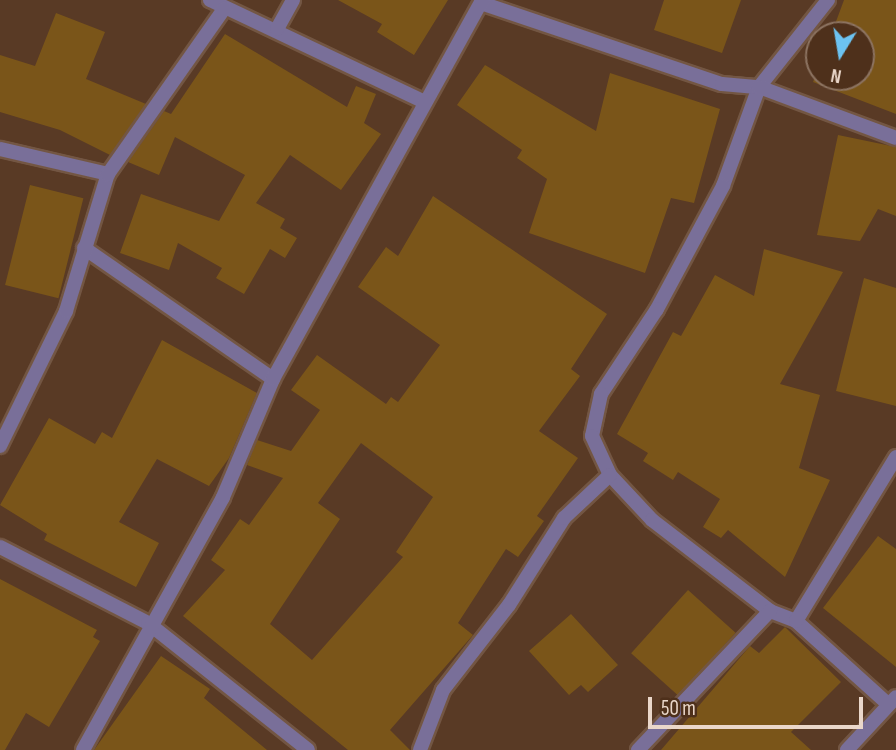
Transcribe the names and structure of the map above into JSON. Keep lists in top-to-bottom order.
{
  "scale_bar": "50 m",
  "north": "bottom"
}
